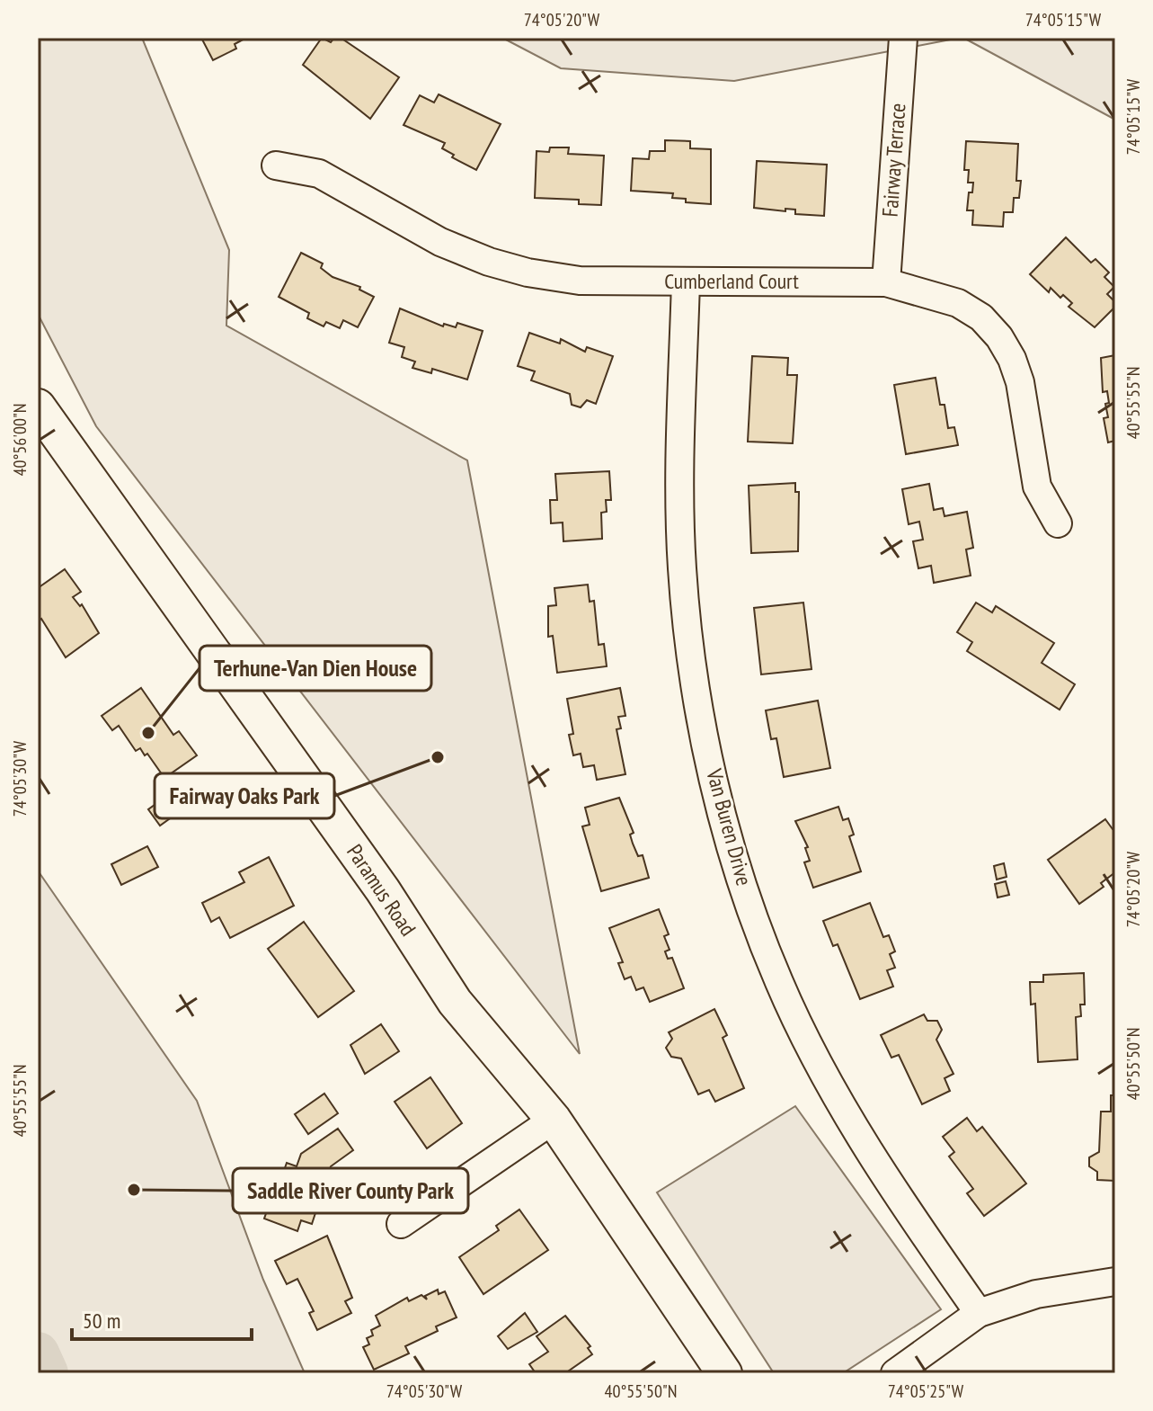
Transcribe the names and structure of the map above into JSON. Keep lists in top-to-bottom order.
{
  "streets": {
    "main road": ["Paramus Road"],
    "street": ["Fairway Terrace", "Cumberland Court", "Van Buren Drive"]
  },
  "crossings": [
    ["Fairway Terrace", "Cumberland Court"],
    ["Cumberland Court", "Van Buren Drive"]
  ],
  "places": ["Terhune-Van Dien House", "Fairway Oaks Park", "Saddle River County Park"],
  "scale_bar": "50 m",
  "coordinates": [
    "74°05'20\"W",
    "74°05'15\"W",
    "40°55'55\"N",
    "40°56'00\"N",
    "74°05'30\"W",
    "40°55'50\"N",
    "74°05'25\"W"
  ]
}
